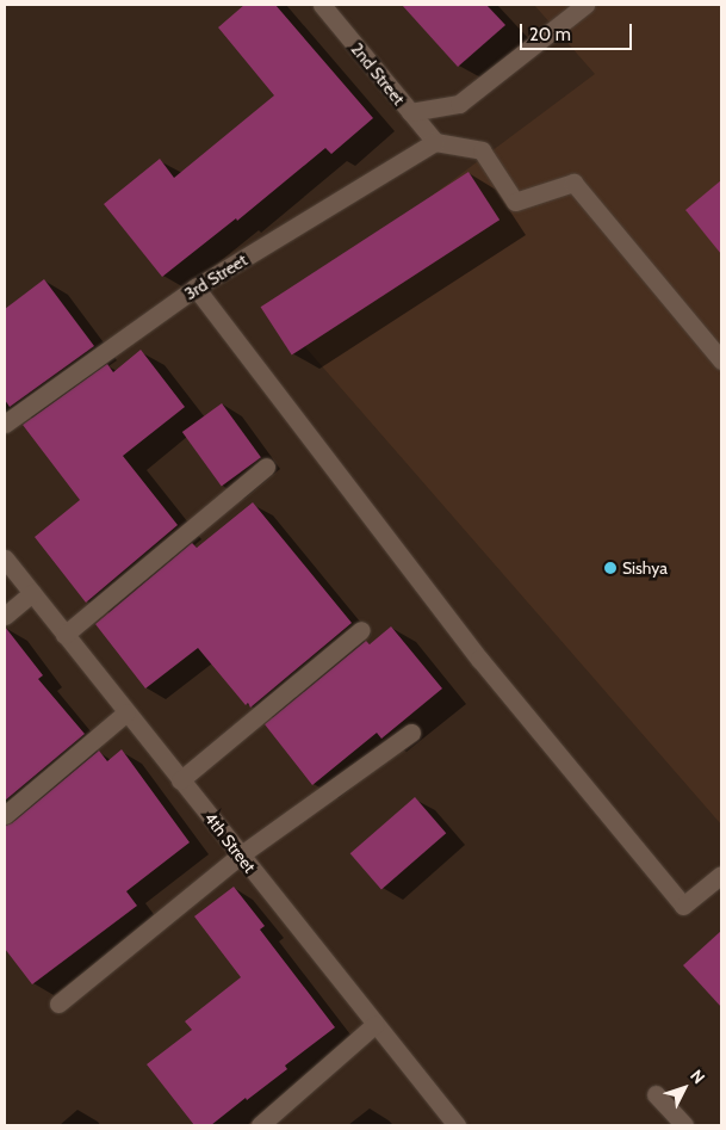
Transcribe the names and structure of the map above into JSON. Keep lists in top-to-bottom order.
{
  "streets": {
    "street": ["2nd Street", "3rd Street", "4th Street"]
  },
  "crossings": [
    ["2nd Street", "3rd Street"]
  ],
  "places": ["Sishya"],
  "scale_bar": "20 m",
  "north": "top right"
}
